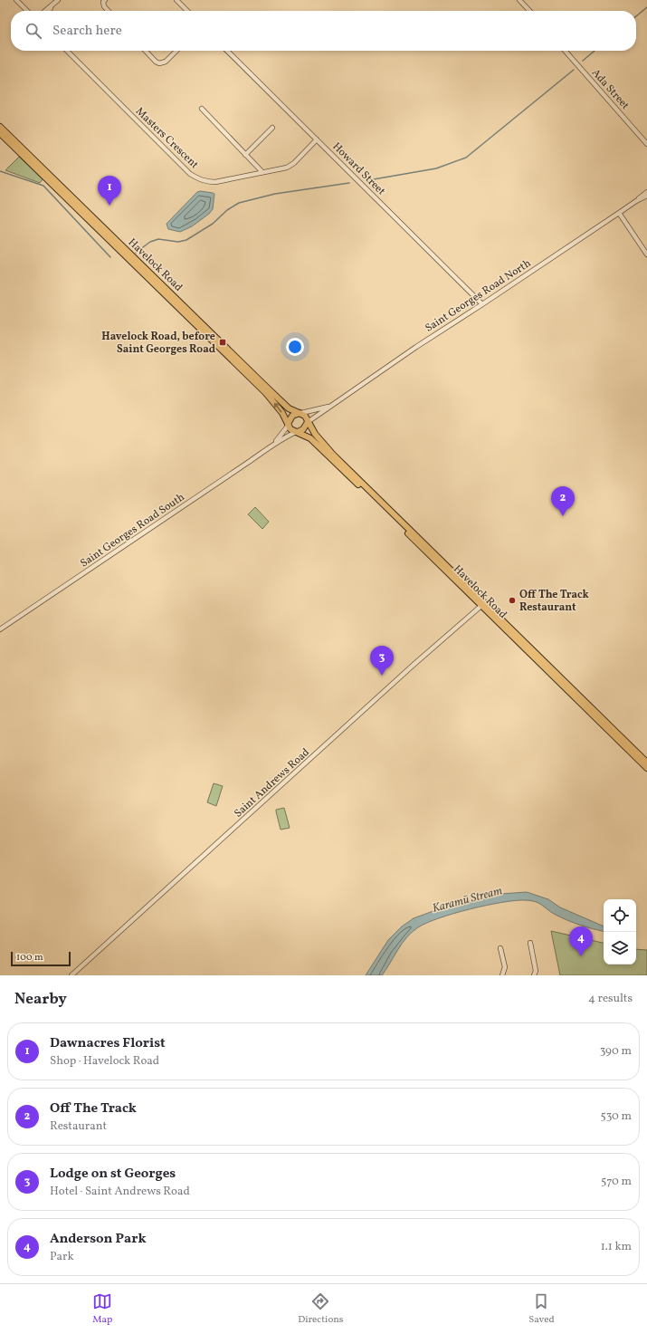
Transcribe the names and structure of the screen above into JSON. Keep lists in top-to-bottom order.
{
  "streets": {
    "main road": ["Havelock Road"],
    "street": [
      "Ada Street",
      "Masters Crescent",
      "Howard Street",
      "Saint Georges Road North",
      "Saint Georges Road South",
      "Saint Andrews Road"
    ]
  },
  "crossings": [
    ["Masters Crescent", "Howard Street"],
    ["Howard Street", "Saint Georges Road North"],
    ["Havelock Road", "Saint Georges Road North"],
    ["Havelock Road", "Saint Georges Road South"],
    ["Havelock Road", "Saint Andrews Road"],
    ["Saint Georges Road North", "Saint Georges Road South"]
  ],
  "water": ["Karamū Stream"],
  "places": {
    "transit": ["Havelock Road, before Saint Georges Road"],
    "other": ["Off The Track Restaurant"]
  },
  "scale_bar": "100 m",
  "page": {
    "search": "Search here",
    "pins": [
      "1",
      "2",
      "3",
      "4"
    ],
    "scale": "100 m",
    "heading": ["Nearby", "4 results"],
    "list": [
      {
        "mark": "1",
        "name": "Dawnacres Florist",
        "note": "Shop · Havelock Road",
        "value": "390 m"
      },
      {
        "mark": "2",
        "name": "Off The Track",
        "note": "Restaurant",
        "value": "530 m"
      },
      {
        "mark": "3",
        "name": "Lodge on st Georges",
        "note": "Hotel · Saint Andrews Road",
        "value": "570 m"
      },
      {
        "mark": "4",
        "name": "Anderson Park",
        "note": "Park",
        "value": "1.1 km"
      }
    ],
    "nav": ["Map", "Directions", "Saved"]
  }
}
